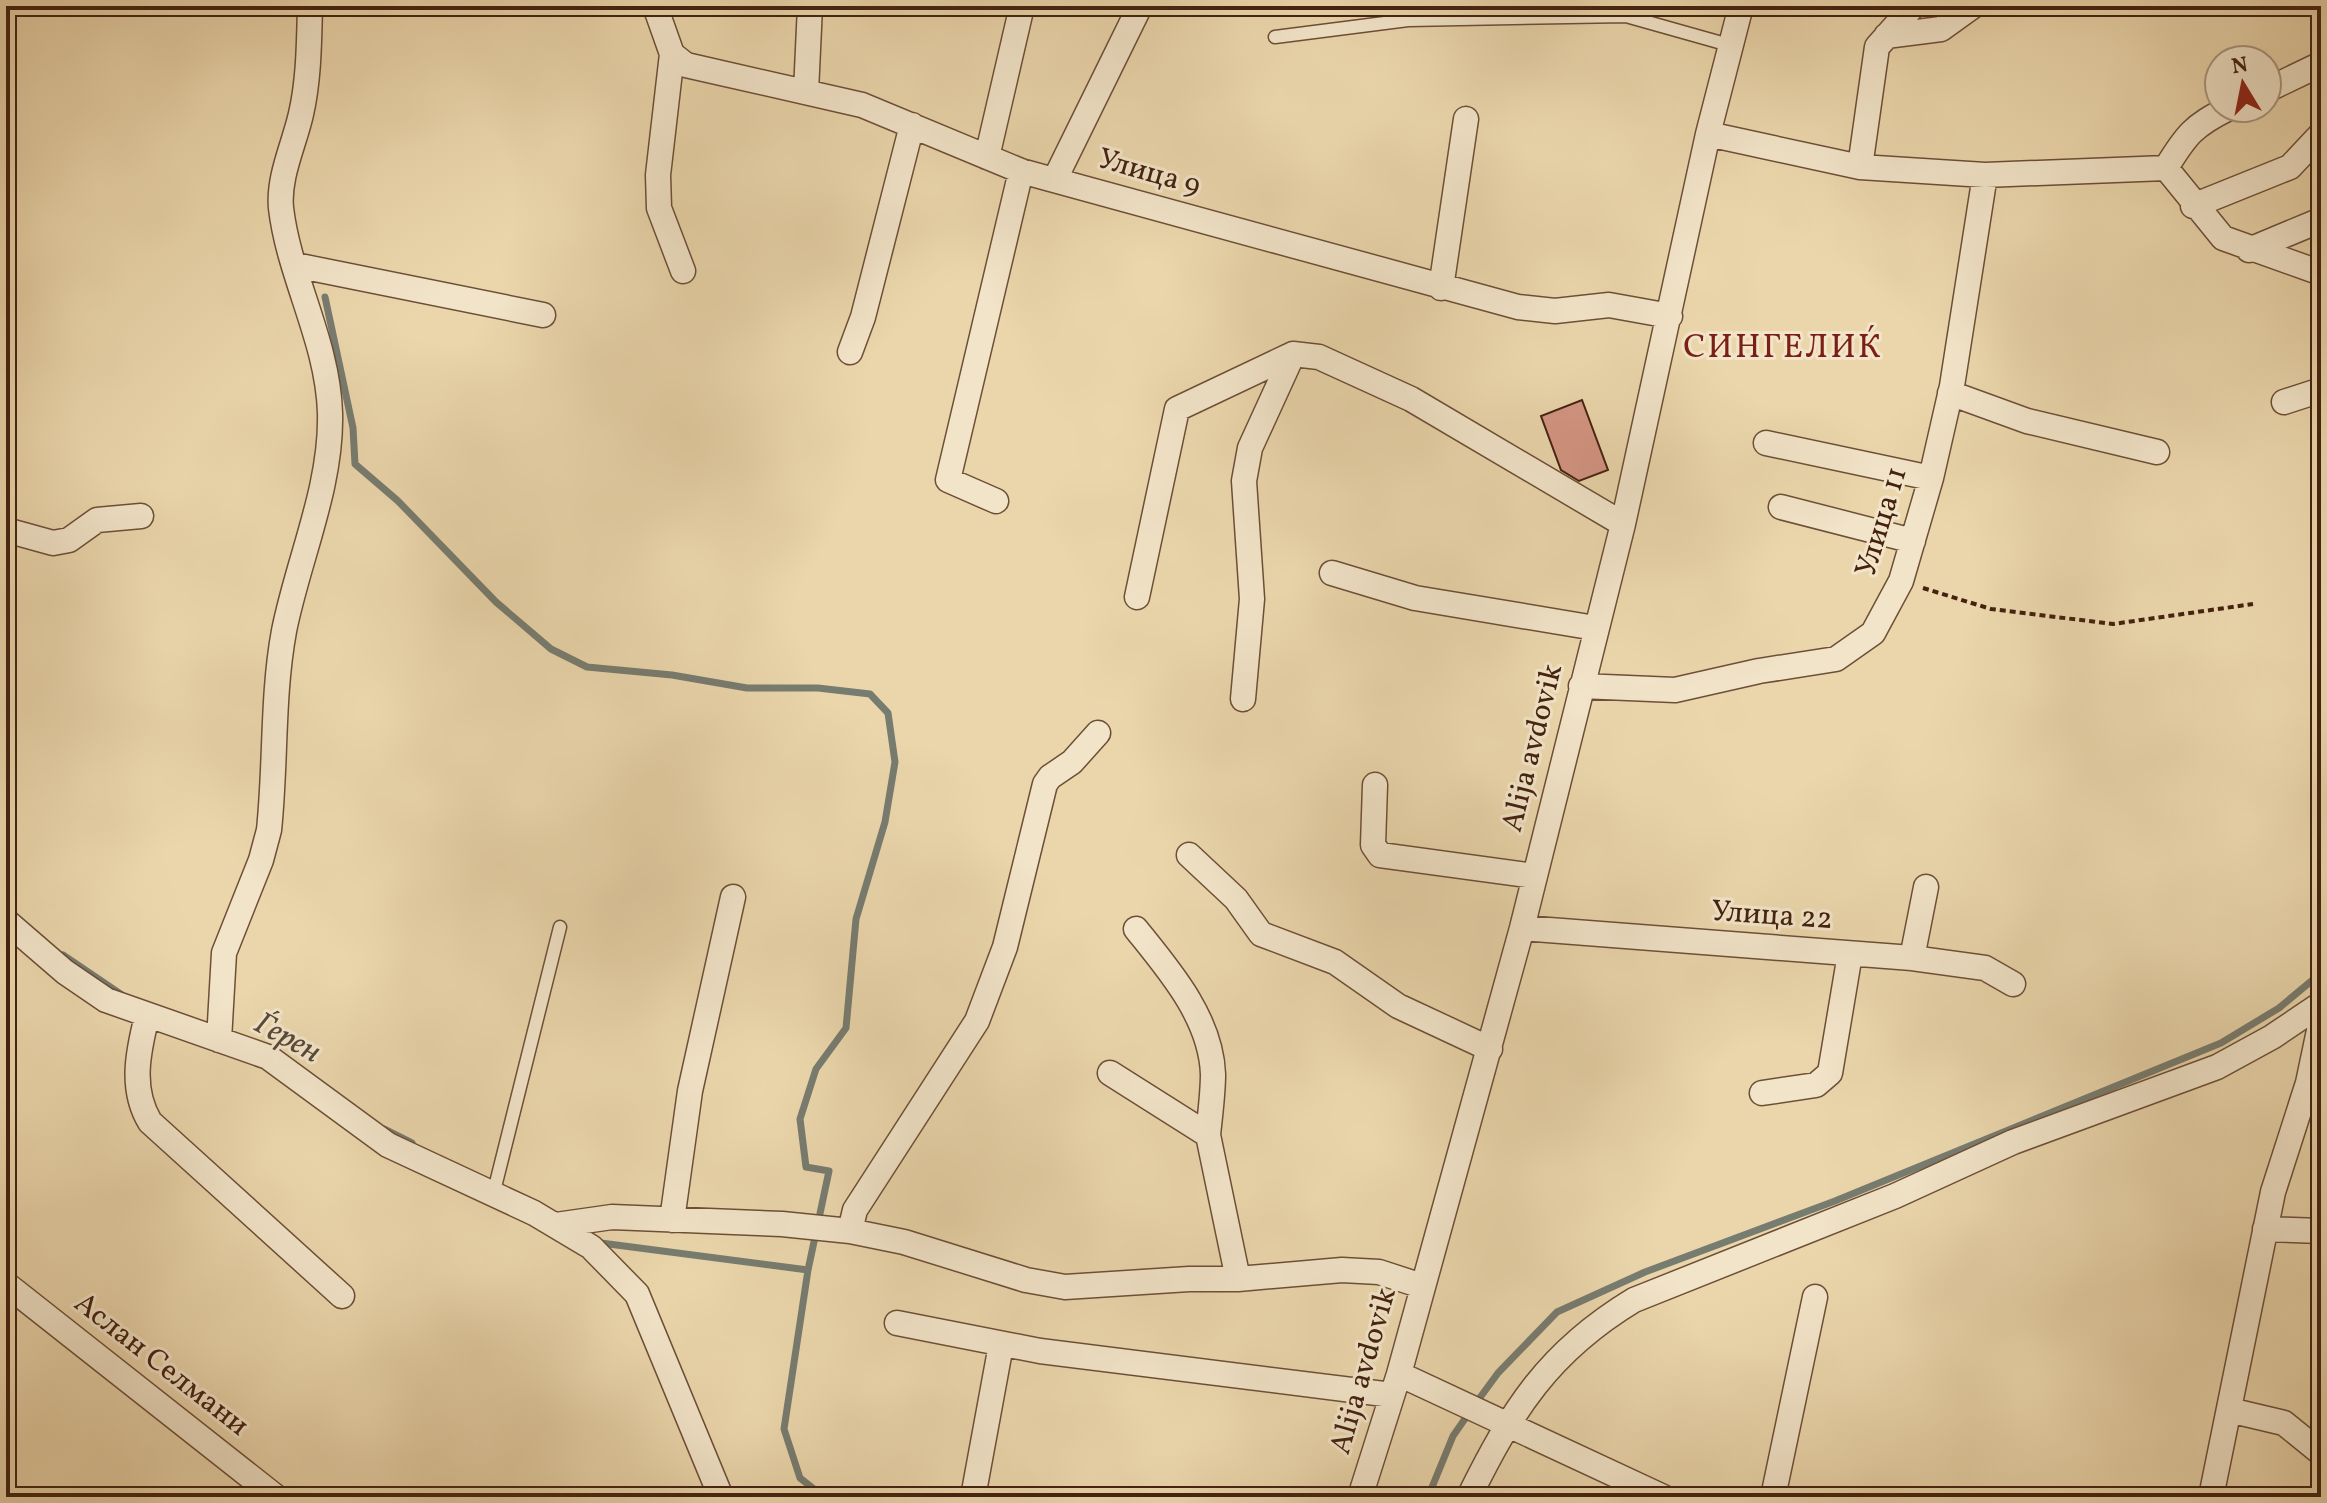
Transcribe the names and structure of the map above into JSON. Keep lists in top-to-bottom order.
{
  "streets": {
    "street": [
      "Улица 9",
      "Улица 11",
      "Alija avdovik",
      "Улица 22",
      "Аслан Селмани"
    ]
  },
  "crossings": [
    ["Улица 9", "Alija avdovik"],
    ["Улица 11", "Alija avdovik"],
    ["Alija avdovik", "Улица 22"]
  ],
  "districts": ["СИНГЕЛИЌ"],
  "water": ["Ѓерен"],
  "north": "top"
}
